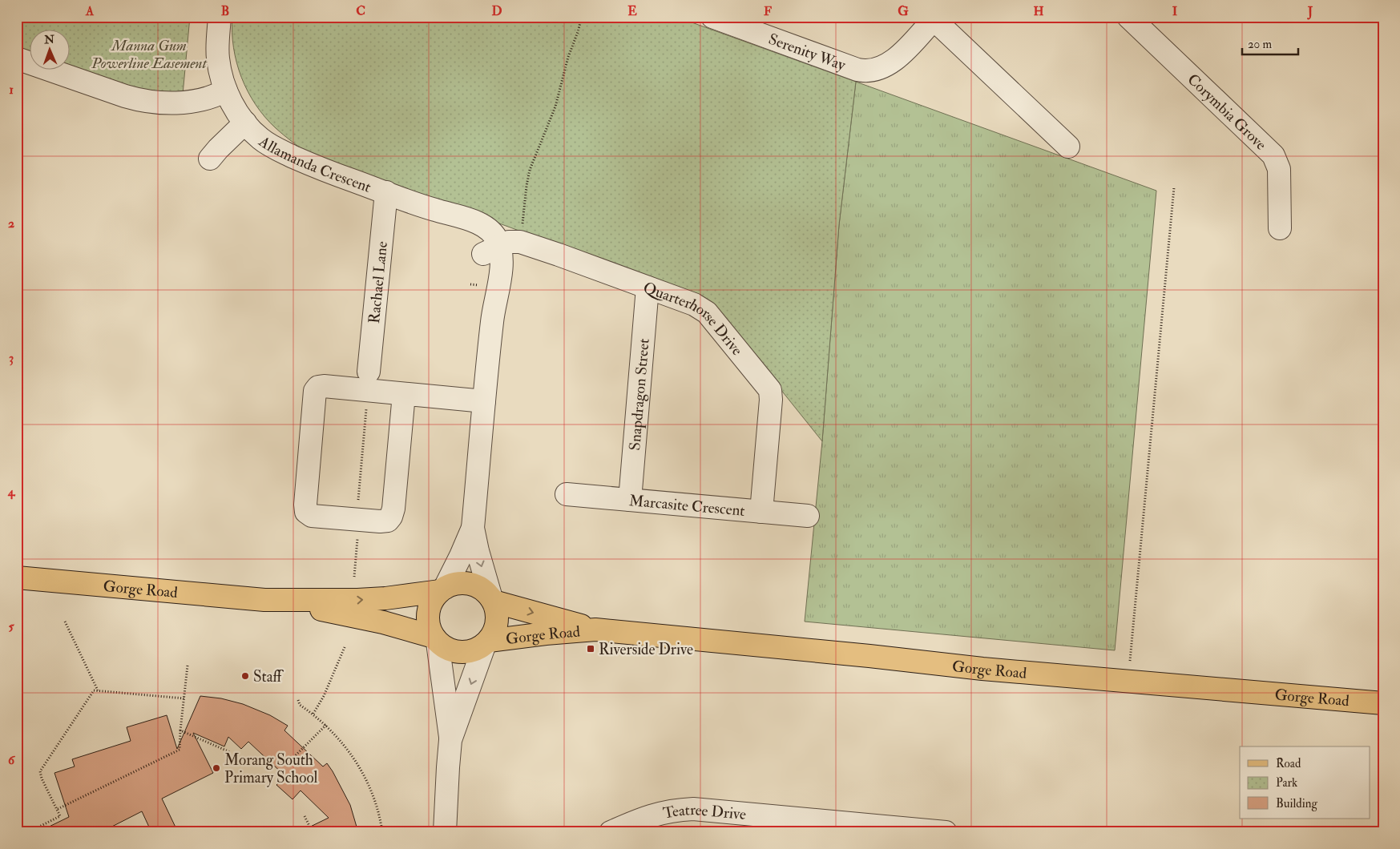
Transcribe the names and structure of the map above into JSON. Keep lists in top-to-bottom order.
{
  "streets": {
    "main road": ["Gorge Road"],
    "street": [
      "Serenity Way",
      "Corymbia Grove",
      "Allamanda Crescent",
      "Rachael Lane",
      "Quarterhorse Drive",
      "Snapdragon Street",
      "Marcasite Crescent",
      "Teatree Drive"
    ]
  },
  "crossings": [
    ["Allamanda Crescent", "Rachael Lane"],
    ["Allamanda Crescent", "Quarterhorse Drive"],
    ["Quarterhorse Drive", "Snapdragon Street"],
    ["Quarterhorse Drive", "Marcasite Crescent"],
    ["Snapdragon Street", "Marcasite Crescent"]
  ],
  "parks": ["Manna Gum Powerline Easement"],
  "places": {
    "transit": ["Riverside Drive"],
    "other": ["Staff", "Morang South Primary School"]
  },
  "legend": ["Road", "Park", "Building"],
  "scale_bar": "20 m",
  "north": "top",
  "grid": {
    "columns": [
      "A",
      "B",
      "C",
      "D",
      "E",
      "F",
      "G",
      "H",
      "I",
      "J"
    ],
    "rows": [
      "1",
      "2",
      "3",
      "4",
      "5",
      "6"
    ]
  }
}
